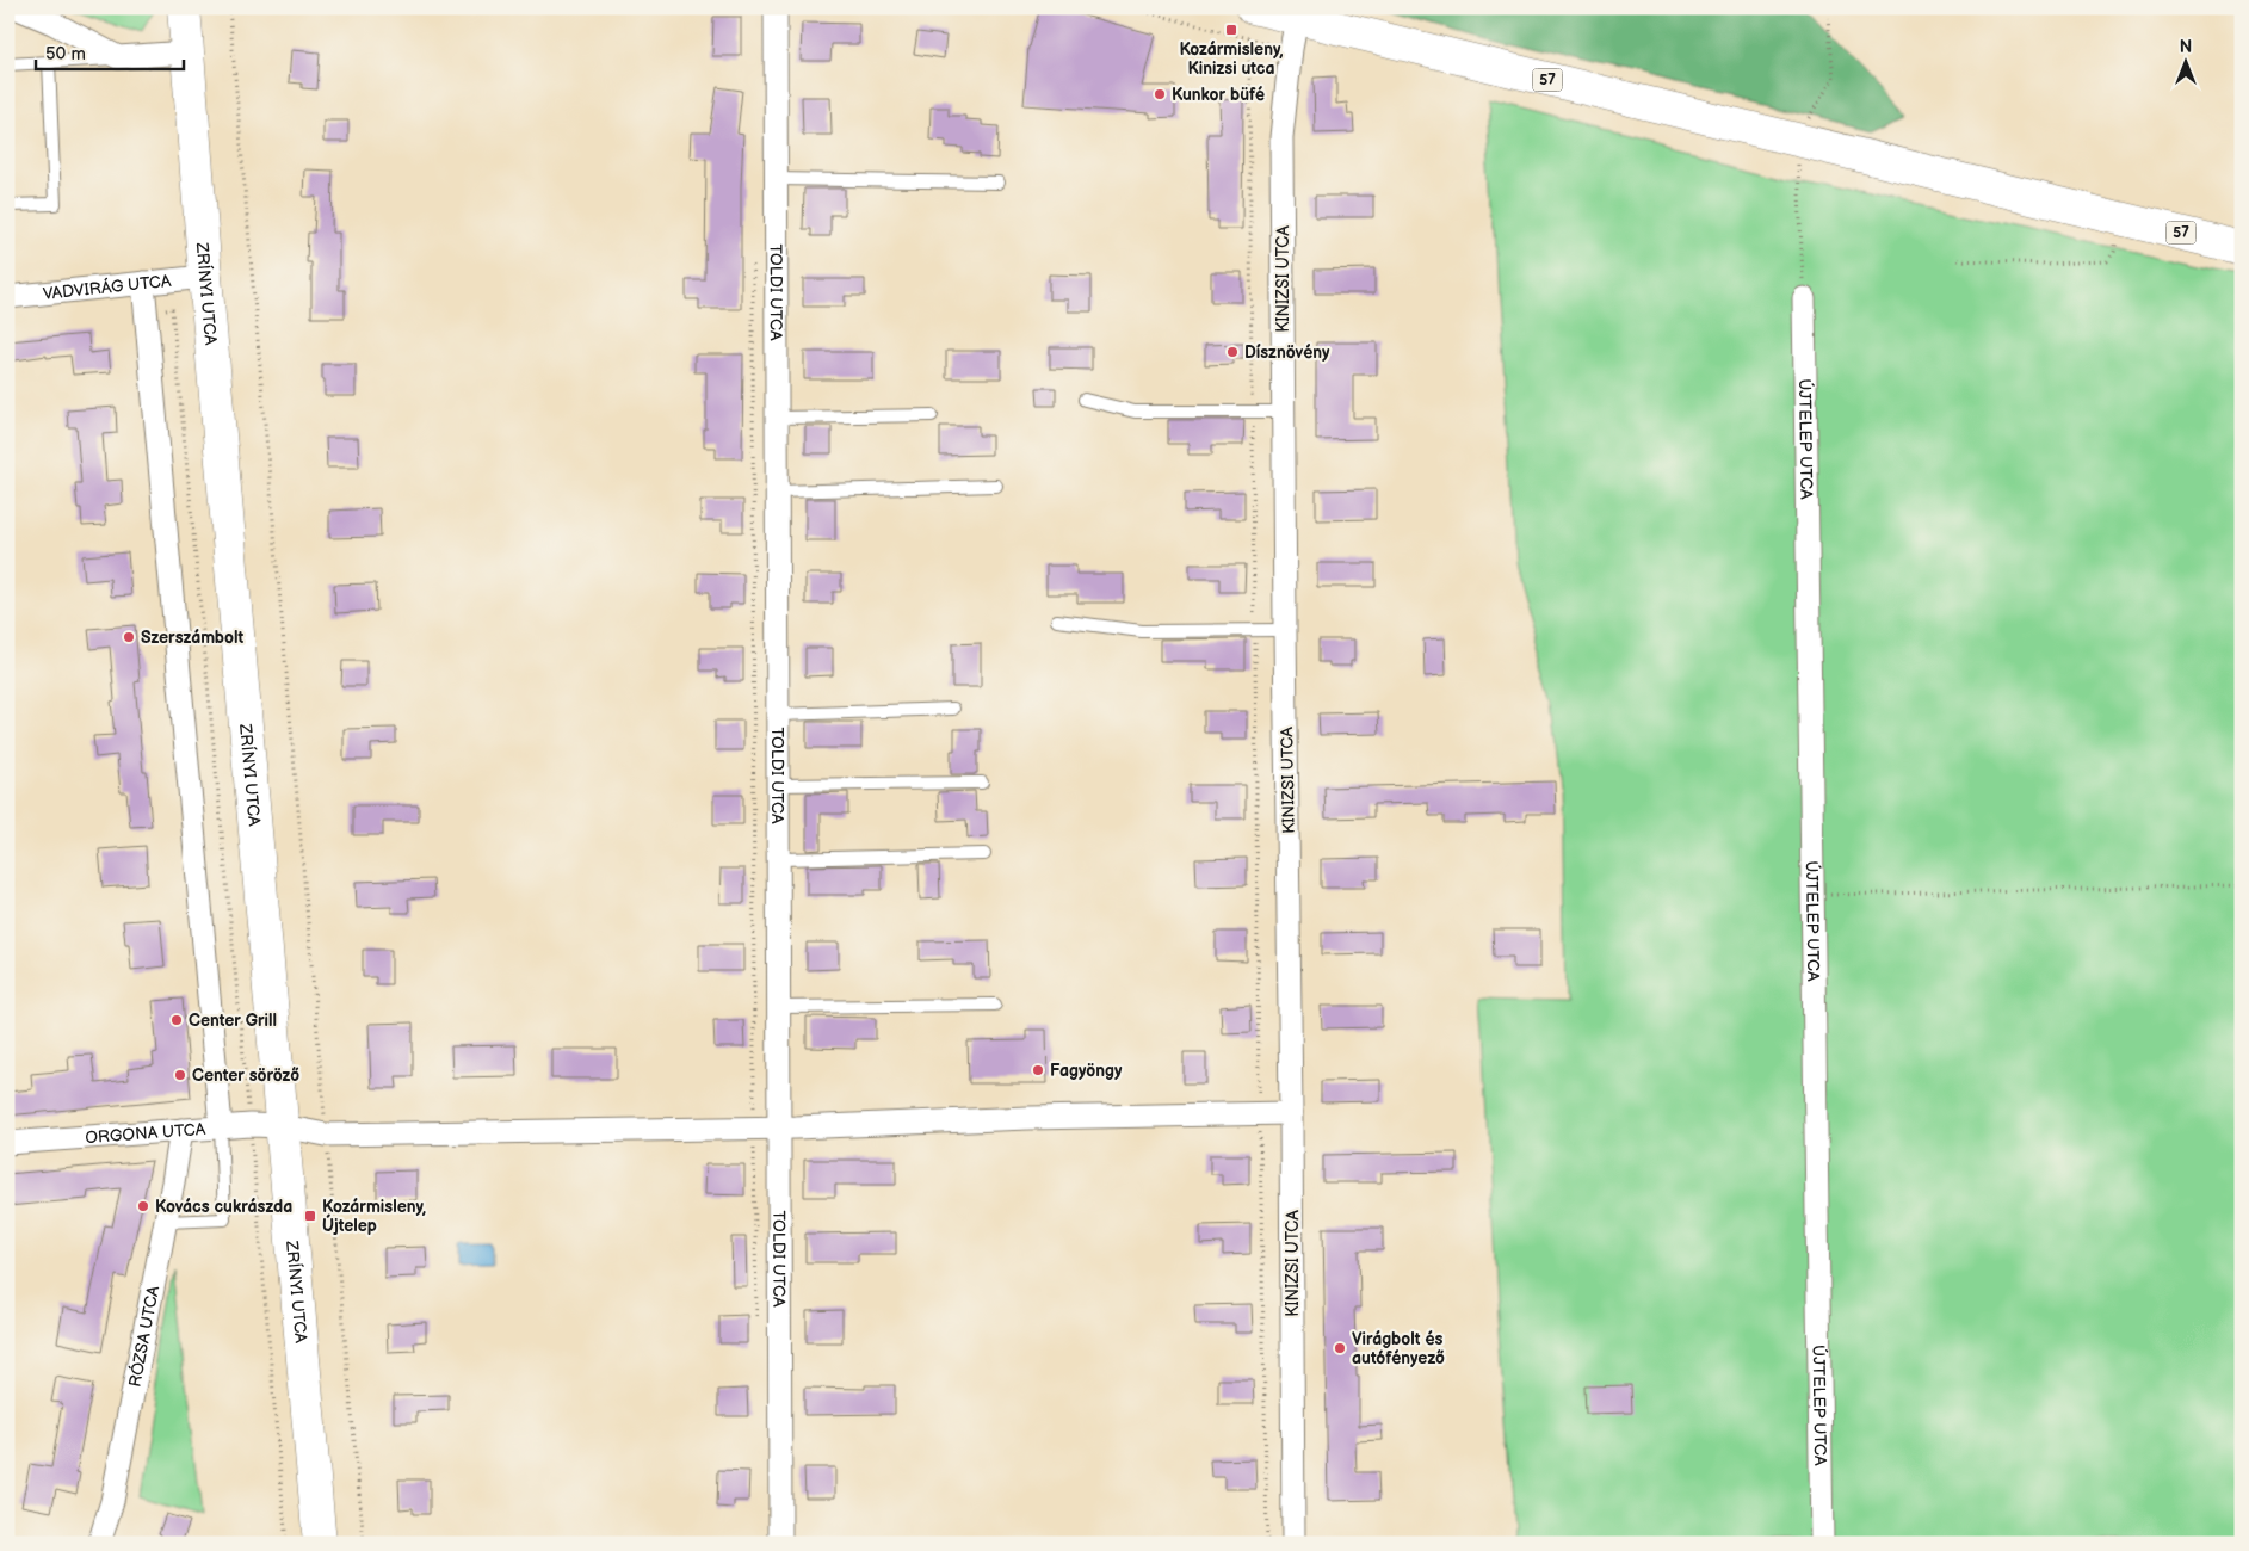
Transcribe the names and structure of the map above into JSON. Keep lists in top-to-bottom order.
{
  "streets": {
    "main road": ["57", "ZRÍNYI UTCA"],
    "street": [
      "KINIZSI UTCA",
      "VADVIRÁG UTCA",
      "TOLDI UTCA",
      "ÚJTELEP UTCA",
      "ORGONA UTCA",
      "RÓZSA UTCA"
    ]
  },
  "crossings": [
    ["57", "KINIZSI UTCA"],
    ["KINIZSI UTCA", "ORGONA UTCA"],
    ["VADVIRÁG UTCA", "ZRÍNYI UTCA"],
    ["TOLDI UTCA", "ORGONA UTCA"],
    ["ZRÍNYI UTCA", "ORGONA UTCA"],
    ["ORGONA UTCA", "RÓZSA UTCA"]
  ],
  "places": {
    "transit": ["Kozármisleny, Kinizsi utca", "Kozármisleny, Újtelep"],
    "other": [
      "Kunkor büfé",
      "Dísznövény",
      "Szerszámbolt",
      "Center Grill",
      "Fagyöngy",
      "Center söröző",
      "Kovács cukrászda",
      "Virágbolt és autófényező"
    ]
  },
  "scale_bar": "50 m",
  "north": "top"
}
